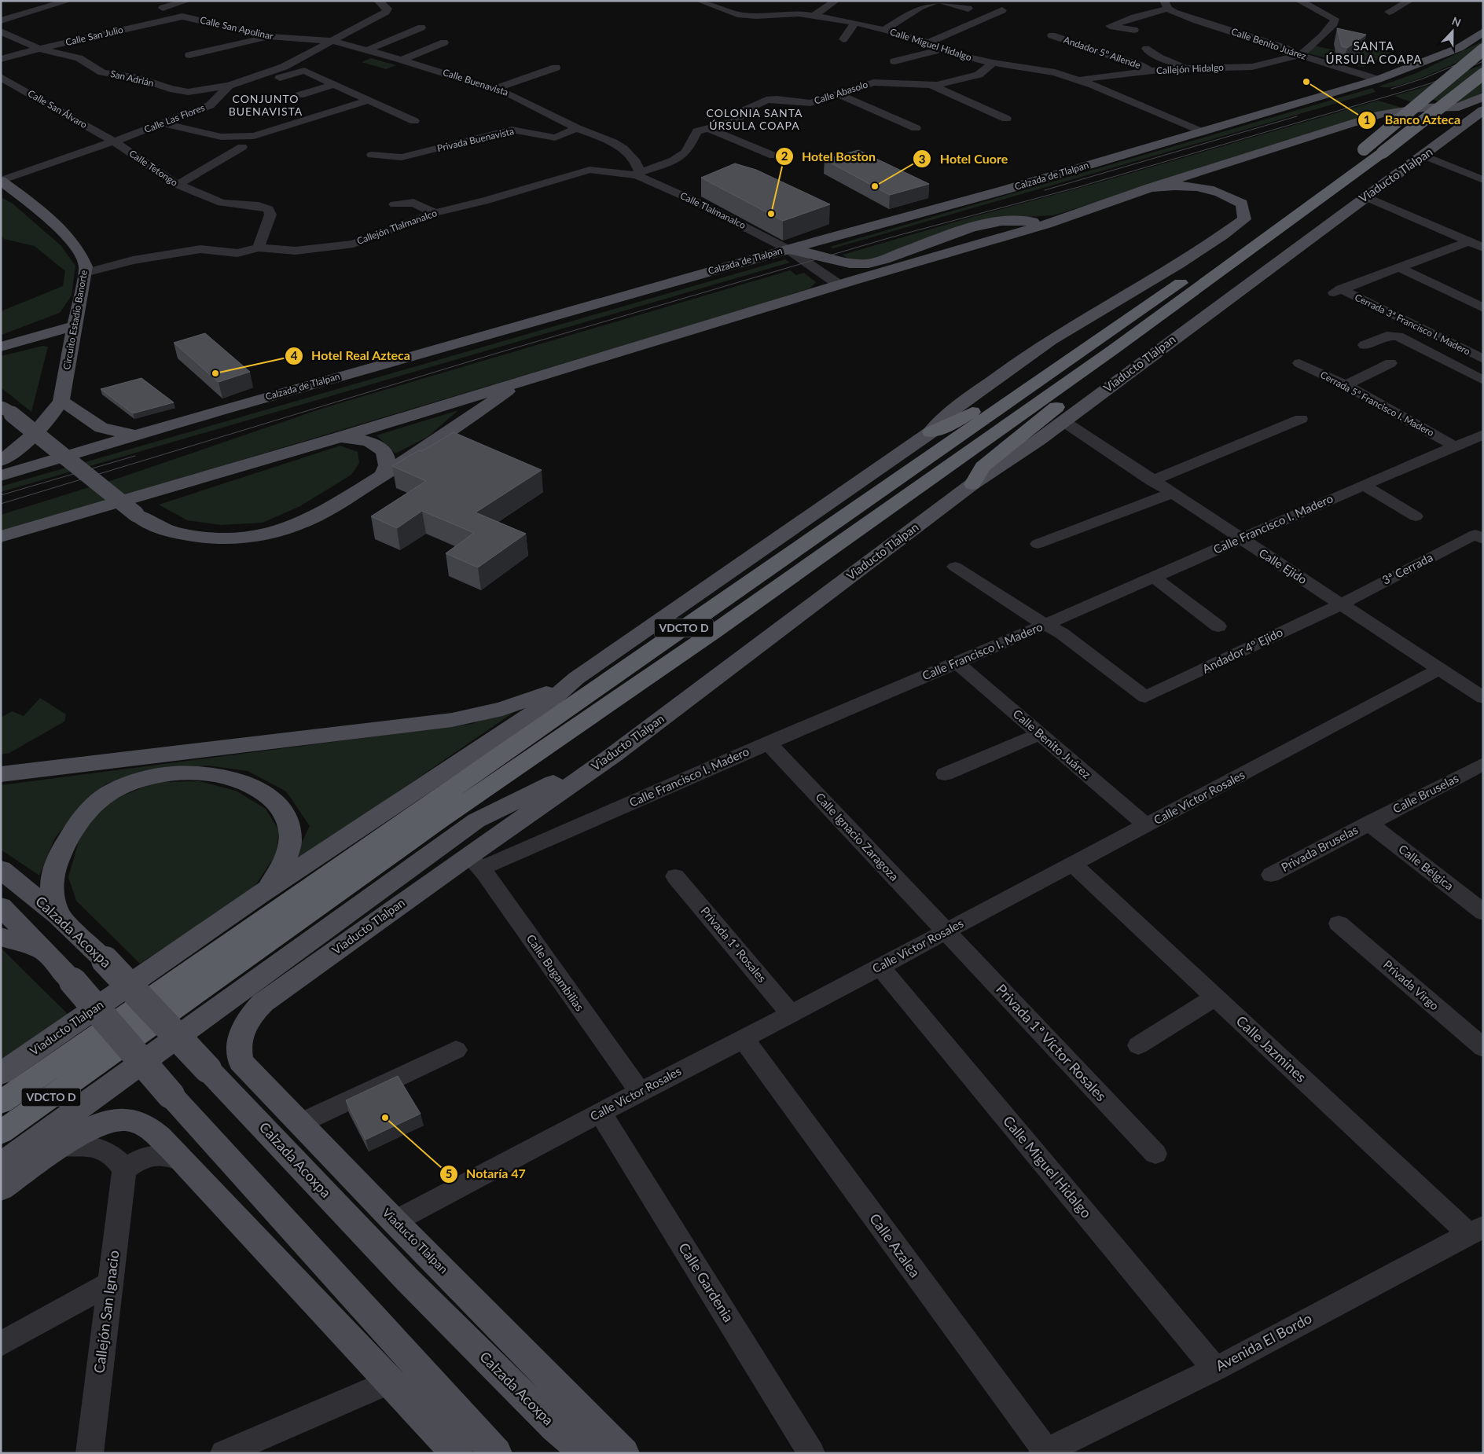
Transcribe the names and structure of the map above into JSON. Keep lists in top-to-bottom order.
{
  "streets": {
    "highway": ["Viaducto Tlalpan", "VDCTO D"],
    "main road": ["Calzada de Tlalpan", "Circuito Estadio Banorte", "Calzada Acoxpa"],
    "street": [
      "Calle San Apolinar",
      "Calle San Julio",
      "Calle Benito Juárez",
      "Calle Miguel Hidalgo",
      "Andador 5º Allende",
      "Callejón Hidalgo",
      "San Adrián",
      "Calle Buenavista",
      "Calle Abasolo",
      "Calle San Álvaro",
      "Calle Las Flores",
      "Privada Buenavista",
      "Calle Tetongo",
      "Calle Tlalmanalco",
      "Callejón Tlalmanalco",
      "Cerrada 3ª Francisco I. Madero",
      "Cerrada 5ª Francisco I. Madero",
      "Calle Francisco I. Madero",
      "Calle Ejido",
      "3ª Cerrada",
      "Andador 4º Ejido",
      "Calle Bruselas",
      "Calle Víctor Rosales",
      "Calle Ignacio Zaragoza",
      "Privada Bruselas",
      "Calle Bélgica",
      "Privada 1ª Rosales",
      "Calle Bugambilias",
      "Privada Virgo",
      "Privada 1ª Víctor Rosales",
      "Calle Jazmines",
      "Calle Azalea",
      "Calle Gardenia",
      "Callejón San Ignacio",
      "Avenida El Bordo"
    ]
  },
  "crossings": [
    ["Calle San Apolinar", "Calle San Julio"],
    ["Calle San Apolinar", "Calle Buenavista"],
    ["Calle San Apolinar", "Calle Las Flores"],
    ["Calle San Julio", "San Adrián"],
    ["Calle Benito Juárez", "Callejón Hidalgo"],
    ["Calle Benito Juárez", "Calzada de Tlalpan"],
    ["Calle Benito Juárez", "Calle Francisco I. Madero"],
    ["Calle Benito Juárez", "Calle Víctor Rosales"],
    ["Calle Miguel Hidalgo", "Callejón Hidalgo"],
    ["Calle Miguel Hidalgo", "Calle Abasolo"],
    ["Calle Miguel Hidalgo", "Calzada de Tlalpan"],
    ["Calle Miguel Hidalgo", "Calle Víctor Rosales"],
    ["Calle Miguel Hidalgo", "Avenida El Bordo"],
    ["Andador 5º Allende", "Callejón Hidalgo"],
    ["San Adrián", "Calle Las Flores"],
    ["Calle Buenavista", "Calle Abasolo"],
    ["Calle Buenavista", "Calle Las Flores"],
    ["Calle Buenavista", "Privada Buenavista"],
    ["Calle Buenavista", "Calle Tlalmanalco"],
    ["Calle Buenavista", "Callejón Tlalmanalco"],
    ["Calle Abasolo", "Calle Tlalmanalco"],
    ["Calle Abasolo", "Callejón Tlalmanalco"],
    ["Calle San Álvaro", "Calle Las Flores"],
    ["Calle San Álvaro", "Calle Tetongo"],
    ["Calle Las Flores", "Calle Tetongo"],
    ["Calle Las Flores", "Circuito Estadio Banorte"],
    ["Calle Tetongo", "Callejón Tlalmanalco"],
    ["Viaducto Tlalpan", "Calle Francisco I. Madero"],
    ["Viaducto Tlalpan", "Calle Ejido"],
    ["Viaducto Tlalpan", "Calle Víctor Rosales"],
    ["Viaducto Tlalpan", "Calle Bugambilias"],
    ["Calzada de Tlalpan", "Calle Tlalmanalco"],
    ["Calle Tlalmanalco", "Callejón Tlalmanalco"],
    ["Callejón Tlalmanalco", "Circuito Estadio Banorte"],
    ["Cerrada 5ª Francisco I. Madero", "Calle Francisco I. Madero"],
    ["Calle Francisco I. Madero", "Calle Ejido"],
    ["Calle Francisco I. Madero", "Andador 4º Ejido"],
    ["Calle Francisco I. Madero", "Calle Ignacio Zaragoza"],
    ["Calle Francisco I. Madero", "Calle Bugambilias"],
    ["Calle Ejido", "3ª Cerrada"],
    ["Calle Ejido", "Andador 4º Ejido"],
    ["Calle Ejido", "Calle Víctor Rosales"],
    ["3ª Cerrada", "Andador 4º Ejido"],
    ["Calle Bruselas", "Privada Bruselas"],
    ["Calle Bruselas", "Calle Bélgica"],
    ["Calle Víctor Rosales", "Calle Ignacio Zaragoza"],
    ["Calle Víctor Rosales", "Privada 1ª Rosales"],
    ["Calle Víctor Rosales", "Calle Bugambilias"],
    ["Calle Víctor Rosales", "Privada 1ª Víctor Rosales"],
    ["Calle Víctor Rosales", "Calle Jazmines"],
    ["Calle Víctor Rosales", "Calle Azalea"],
    ["Calle Víctor Rosales", "Calle Gardenia"],
    ["Calle Ignacio Zaragoza", "Privada 1ª Víctor Rosales"],
    ["Privada Bruselas", "Calle Bélgica"],
    ["Calle Jazmines", "Avenida El Bordo"],
    ["Calle Azalea", "Avenida El Bordo"]
  ],
  "districts": ["SANTA ÚRSULA COAPA", "CONJUNTO BUENAVISTA", "COLONIA SANTA ÚRSULA COAPA"],
  "places": [
    "Banco Azteca",
    "Hotel Cuore",
    "Hotel Boston",
    "Hotel Real Azteca",
    "Notaría 47"
  ],
  "north": "top"
}
